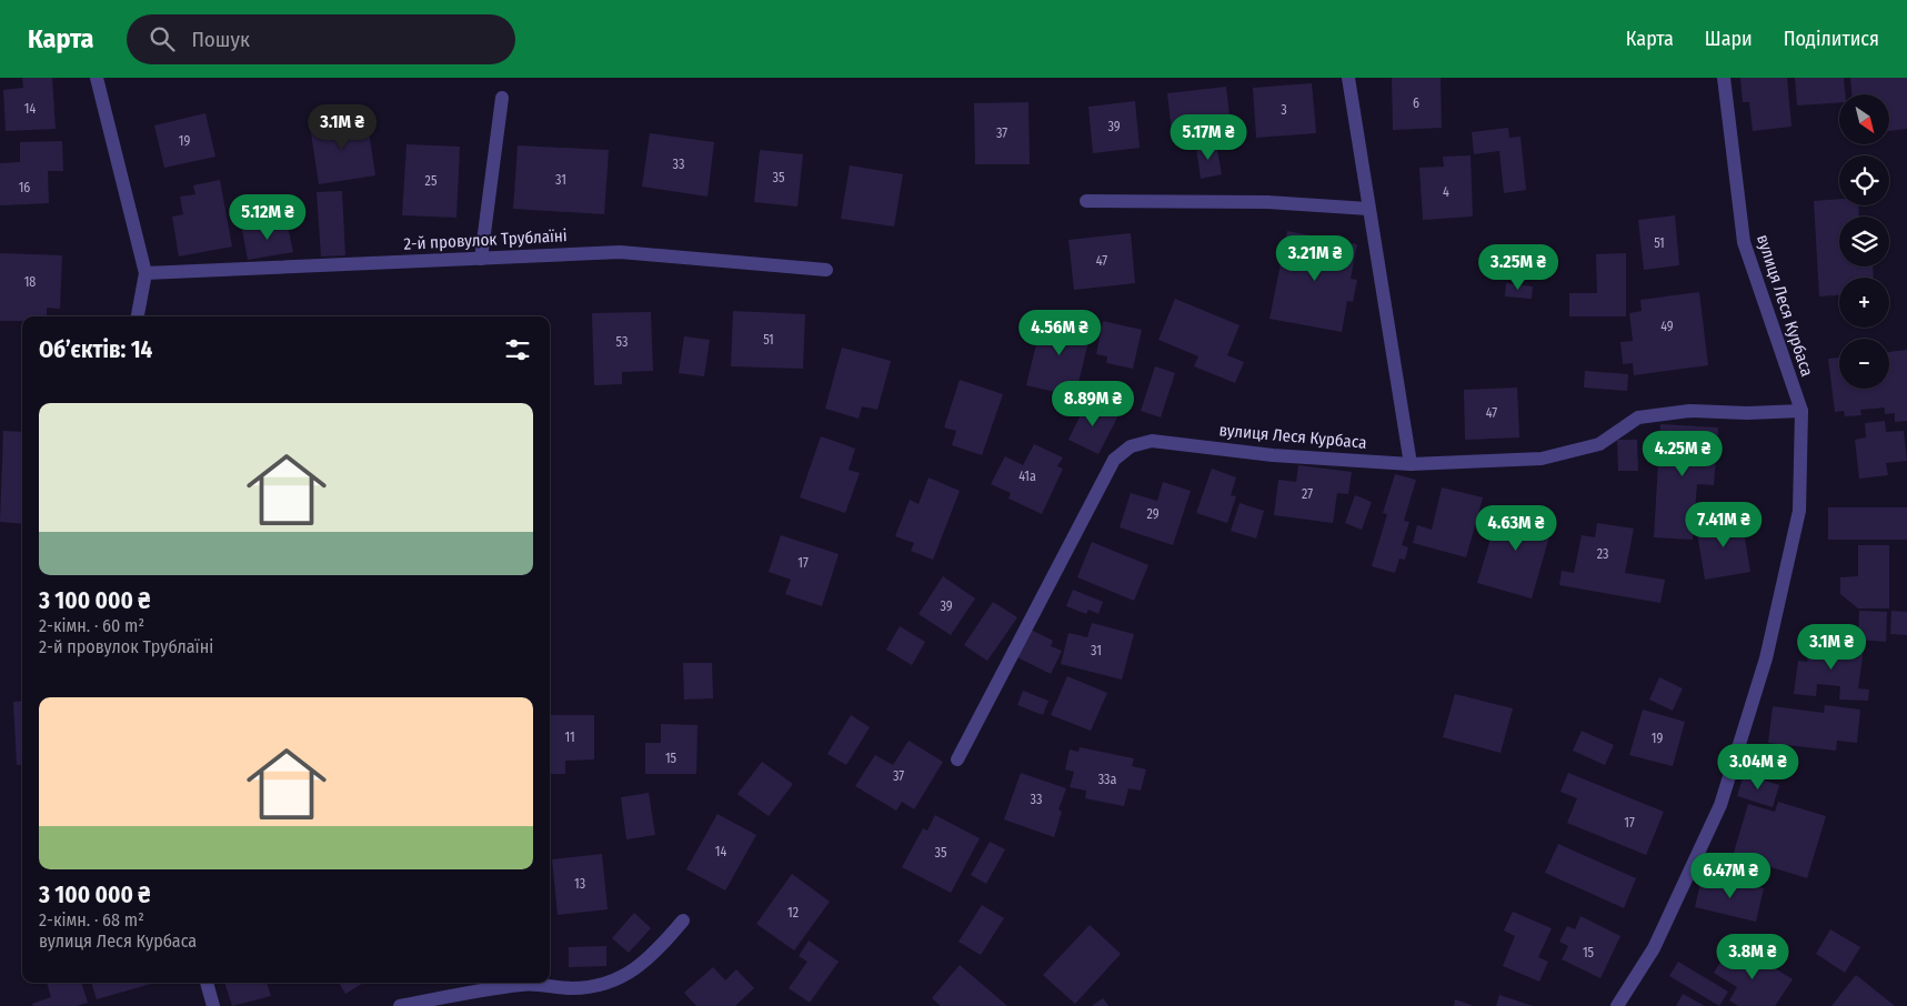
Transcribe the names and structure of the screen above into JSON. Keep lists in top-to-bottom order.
{
  "streets": {
    "street": ["2-й провулок Трублаїні", "вулиця Леся Курбаса"]
  },
  "house_numbers": [
    "6",
    "14",
    "3",
    "39",
    "37",
    "19",
    "33",
    "35",
    "31",
    "25",
    "16",
    "4",
    "51",
    "47",
    "18",
    "49",
    "51",
    "53",
    "47",
    "41а",
    "27",
    "29",
    "23",
    "17",
    "39",
    "31",
    "11",
    "19",
    "15",
    "37",
    "33а",
    "33",
    "17",
    "14",
    "35",
    "13",
    "12",
    "15"
  ],
  "north": "bottom right",
  "page": {
    "header": "Карта",
    "search": "Пошук",
    "nav": ["Карта", "Шари", "Поділитися"],
    "map_buttons": ["+", "−"],
    "price": [
      "3.1M ₴",
      "5.17M ₴",
      "5.12M ₴",
      "3.21M ₴",
      "3.25M ₴",
      "4.56M ₴",
      "8.89M ₴",
      "4.25M ₴",
      "7.41M ₴",
      "4.63M ₴",
      "3.1M ₴",
      "3.04M ₴",
      "6.47M ₴",
      "3.8M ₴"
    ],
    "heading": "Об’єктів: 14",
    "list": [
      {
        "name": "3 100 000 ₴",
        "note": "2-кімн. · 60 m² · 2-й провулок Трублаїні"
      },
      {
        "name": "3 100 000 ₴",
        "note": "2-кімн. · 68 m² · вулиця Леся Курбаса"
      }
    ]
  }
}
